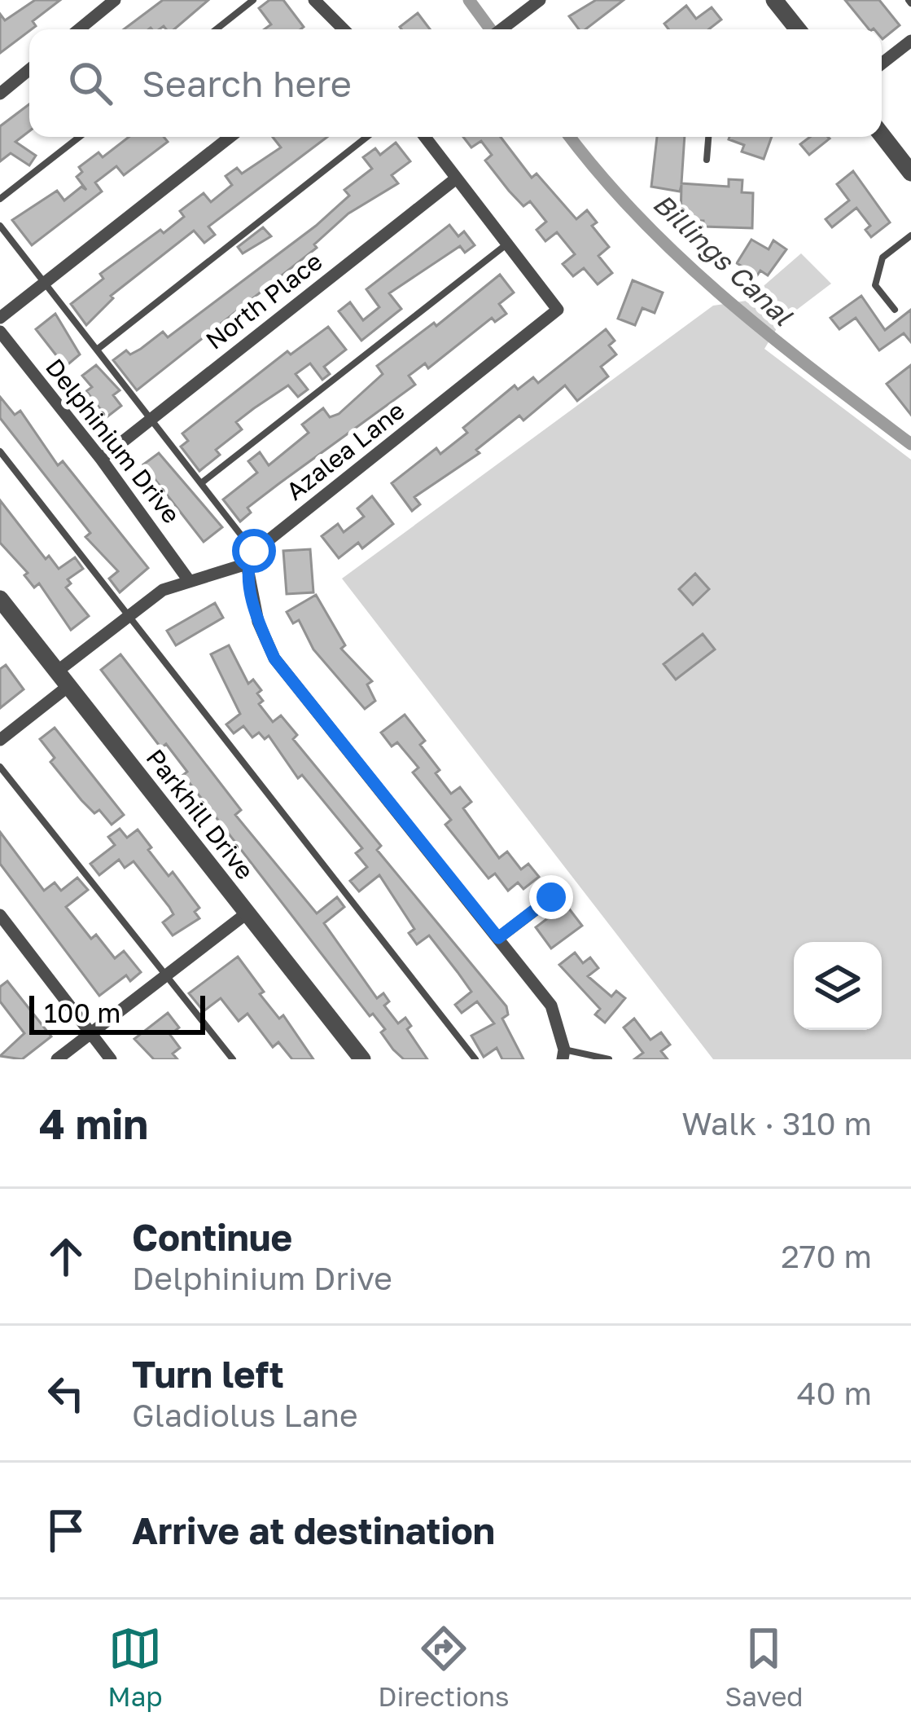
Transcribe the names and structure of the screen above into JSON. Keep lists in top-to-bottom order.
{
  "streets": {
    "street": [
      "North Place",
      "Delphinium Drive",
      "Azalea Lane",
      "Parkhill Drive"
    ]
  },
  "crossings": [
    ["North Place", "Delphinium Drive"],
    ["Delphinium Drive", "Azalea Lane"],
    ["Azalea Lane", "Parkhill Drive"]
  ],
  "water": ["Billings Canal"],
  "scale_bar": "100 m",
  "page": {
    "search": "Search here",
    "scale": "100 m",
    "heading": ["4 min", "Walk · 310 m"],
    "list": [
      ["Continue", "Delphinium Drive", "270 m"],
      ["Turn left", "Gladiolus Lane", "40 m"],
      "Arrive at destination"
    ],
    "nav": ["Map", "Directions", "Saved"]
  }
}
